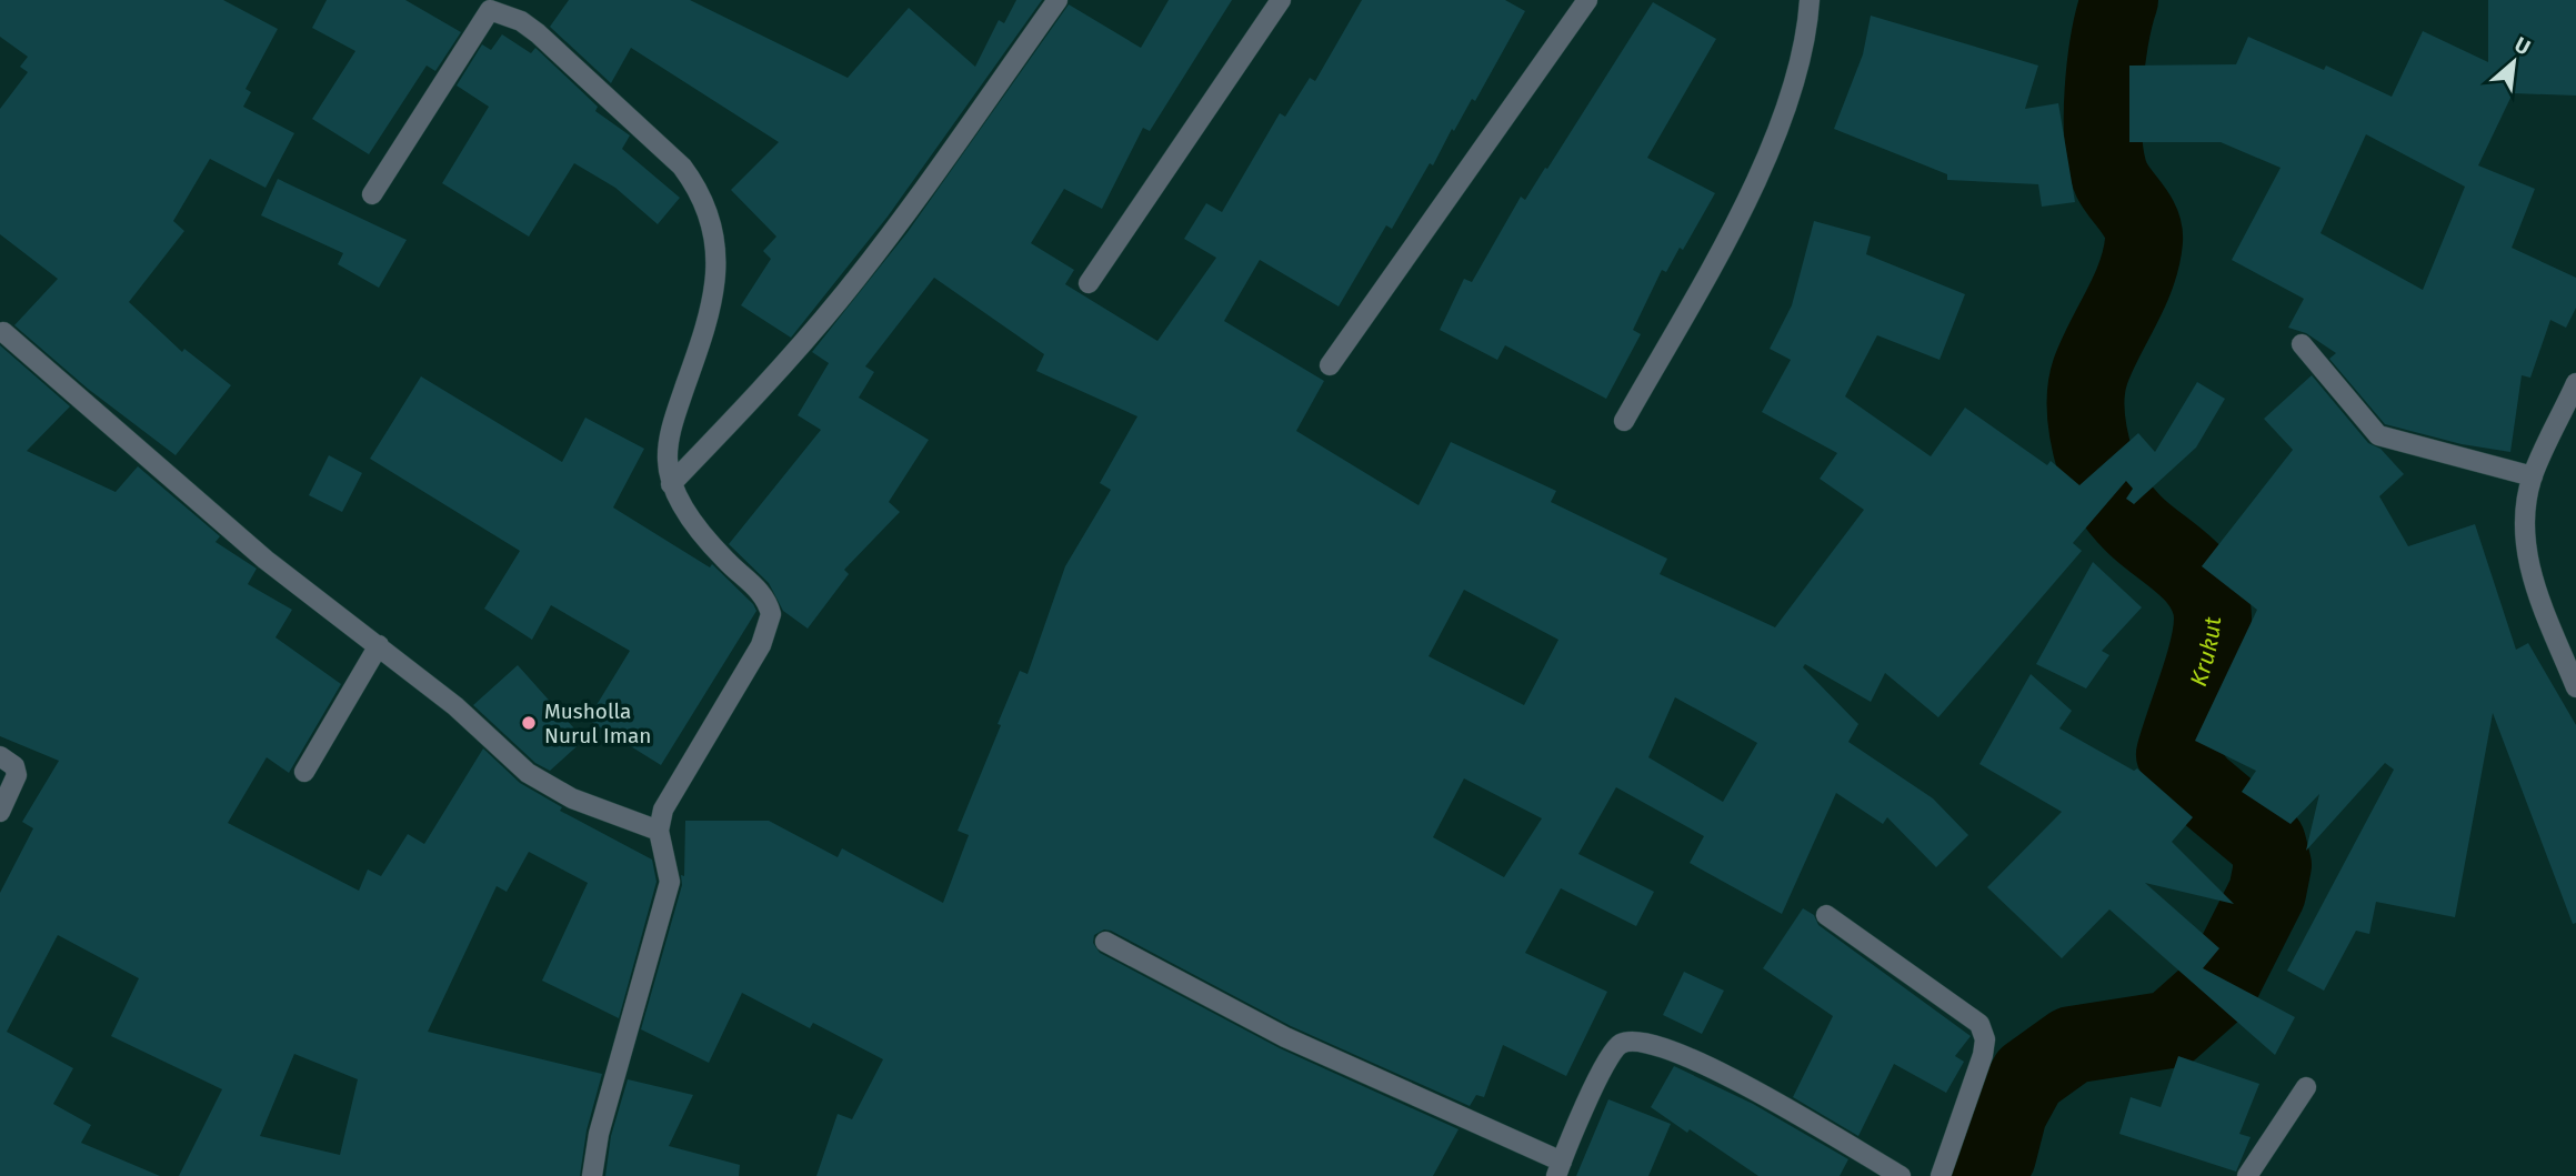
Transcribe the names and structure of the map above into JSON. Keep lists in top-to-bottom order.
{
  "water": ["Krukut"],
  "places": ["Musholla Nurul Iman"],
  "north": "top right"
}
